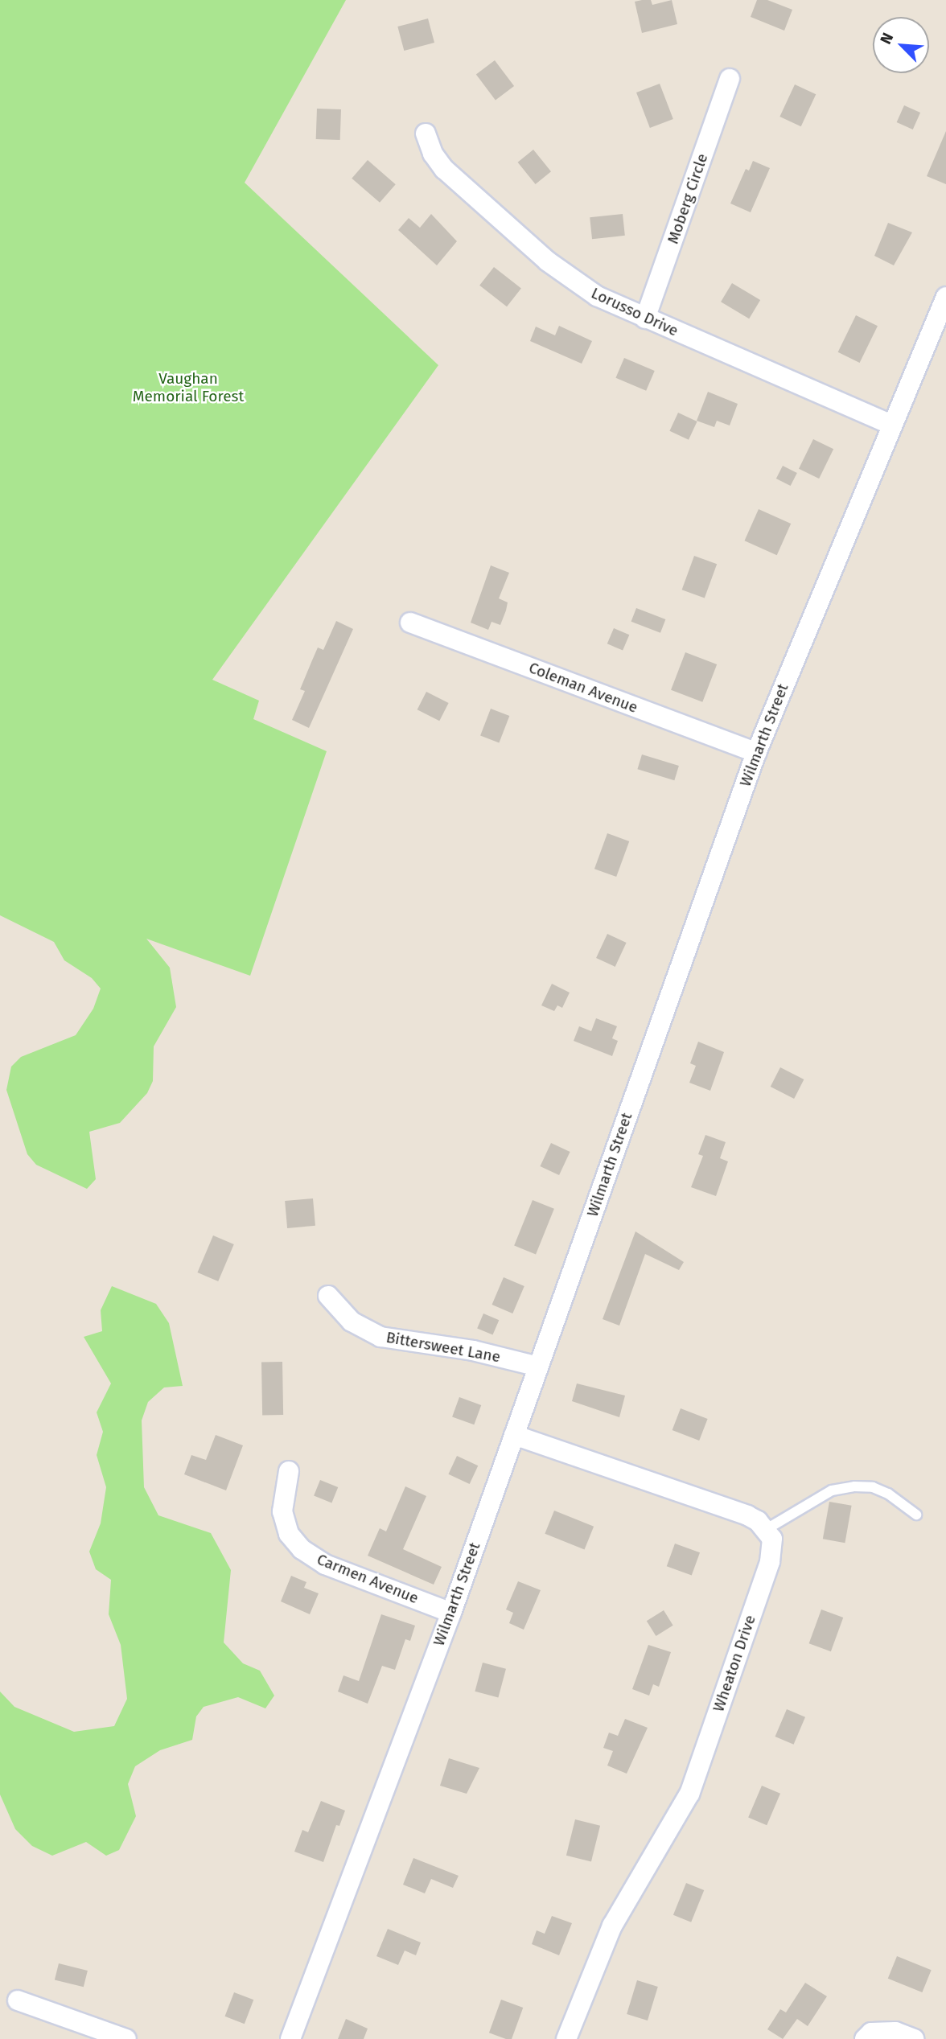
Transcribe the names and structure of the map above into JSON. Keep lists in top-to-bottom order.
{
  "streets": {
    "street": [
      "Moberg Circle",
      "Lorusso Drive",
      "Coleman Avenue",
      "Wilmarth Street",
      "Bittersweet Lane",
      "Carmen Avenue",
      "Wheaton Drive"
    ]
  },
  "crossings": [
    ["Moberg Circle", "Lorusso Drive"],
    ["Lorusso Drive", "Wilmarth Street"],
    ["Coleman Avenue", "Wilmarth Street"],
    ["Wilmarth Street", "Bittersweet Lane"],
    ["Wilmarth Street", "Carmen Avenue"]
  ],
  "parks": ["Vaughan Memorial Forest"],
  "north": "top left"
}
